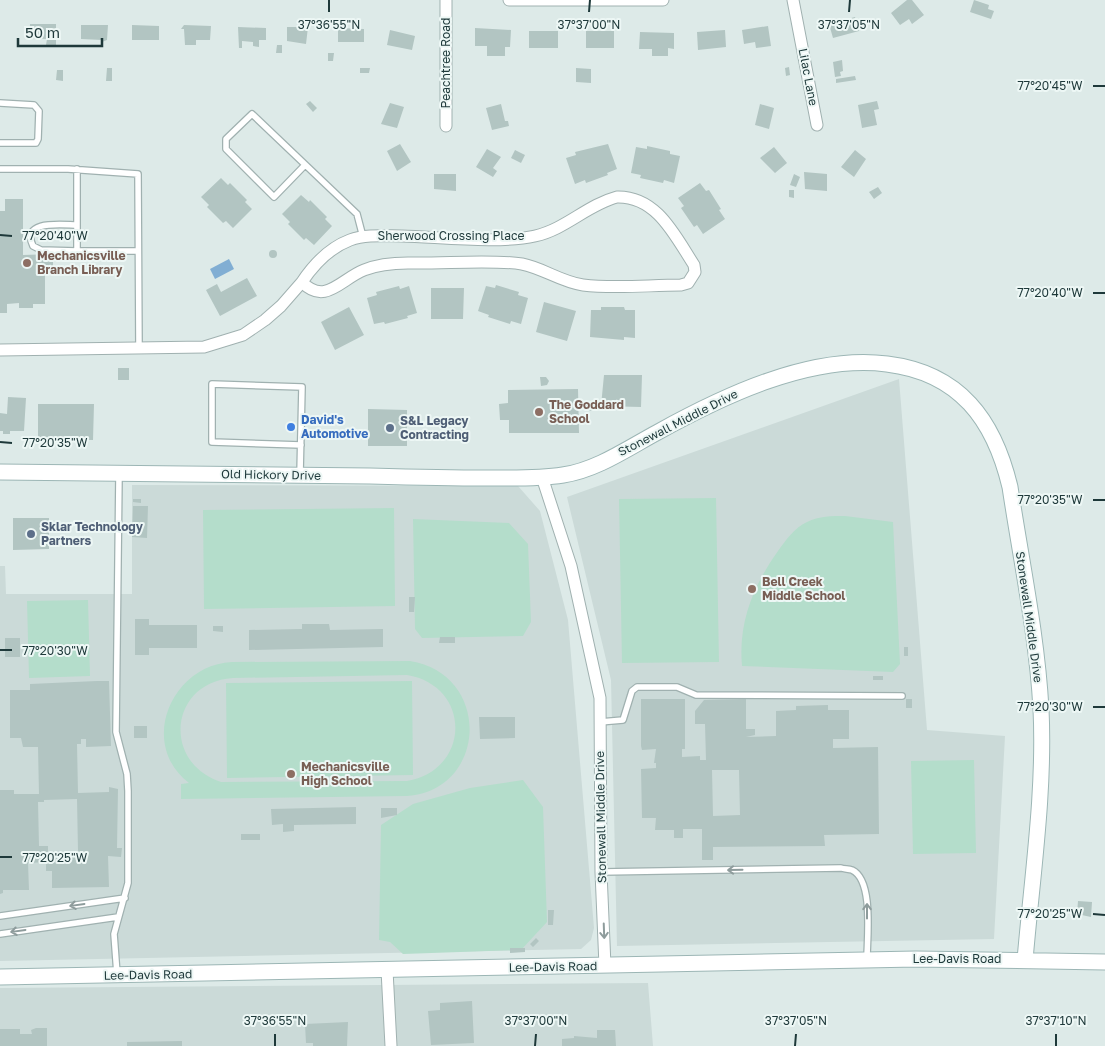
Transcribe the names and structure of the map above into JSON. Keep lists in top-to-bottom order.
{
  "streets": {
    "street": [
      "Peachtree Road",
      "Lilac Lane",
      "Sherwood Crossing Place",
      "Stonewall Middle Drive",
      "Old Hickory Drive",
      "Lee-Davis Road"
    ]
  },
  "crossings": [
    ["Stonewall Middle Drive", "Old Hickory Drive"],
    ["Stonewall Middle Drive", "Lee-Davis Road"]
  ],
  "places": [
    "Mechanicsville Branch Library",
    "The Goddard School",
    "David's Automotive",
    "S&L Legacy Contracting",
    "Sklar Technology Partners",
    "Bell Creek Middle School",
    "Mechanicsville High School"
  ],
  "scale_bar": "50 m",
  "coordinates": [
    "37°36'55\"N",
    "37°37'00\"N",
    "37°37'05\"N",
    "77°20'45\"W",
    "77°20'40\"W",
    "77°20'35\"W",
    "77°20'30\"W",
    "77°20'25\"W",
    "37°37'10\"N"
  ]
}
